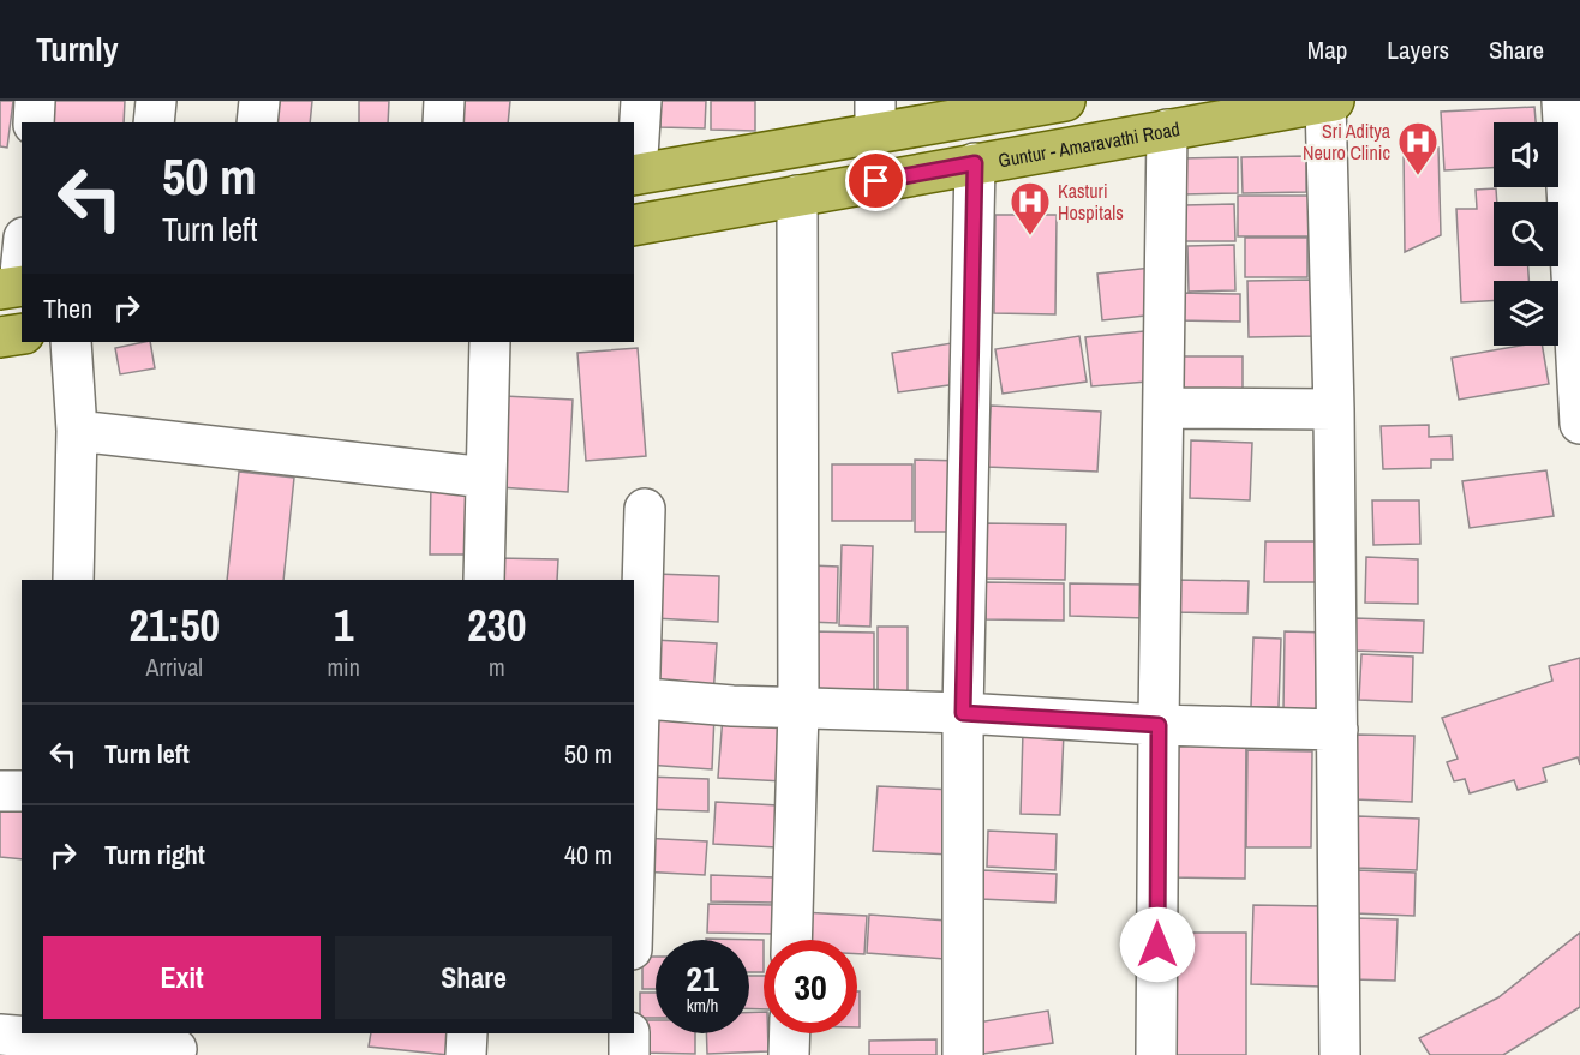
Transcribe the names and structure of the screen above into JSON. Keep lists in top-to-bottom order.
{
  "streets": {
    "main road": ["Guntur - Amaravathi Road"]
  },
  "places": {
    "hospital": ["Sri Aditya Neuro Clinic", "Kasturi Hospitals"]
  },
  "page": {
    "header": "Turnly",
    "nav": ["Map", "Layers", "Share"],
    "turn": ["50 m", "Turn left"],
    "then": "Then",
    "eta": [
      "21:50",
      "Arrival",
      "1",
      "min",
      "230",
      "m"
    ],
    "list": [
      {
        "name": "Turn left",
        "value": "50 m"
      },
      {
        "name": "Turn right",
        "value": "40 m"
      }
    ],
    "buttons": ["Exit", "Share"],
    "speed": "21 km/h",
    "limit": "30"
  }
}
